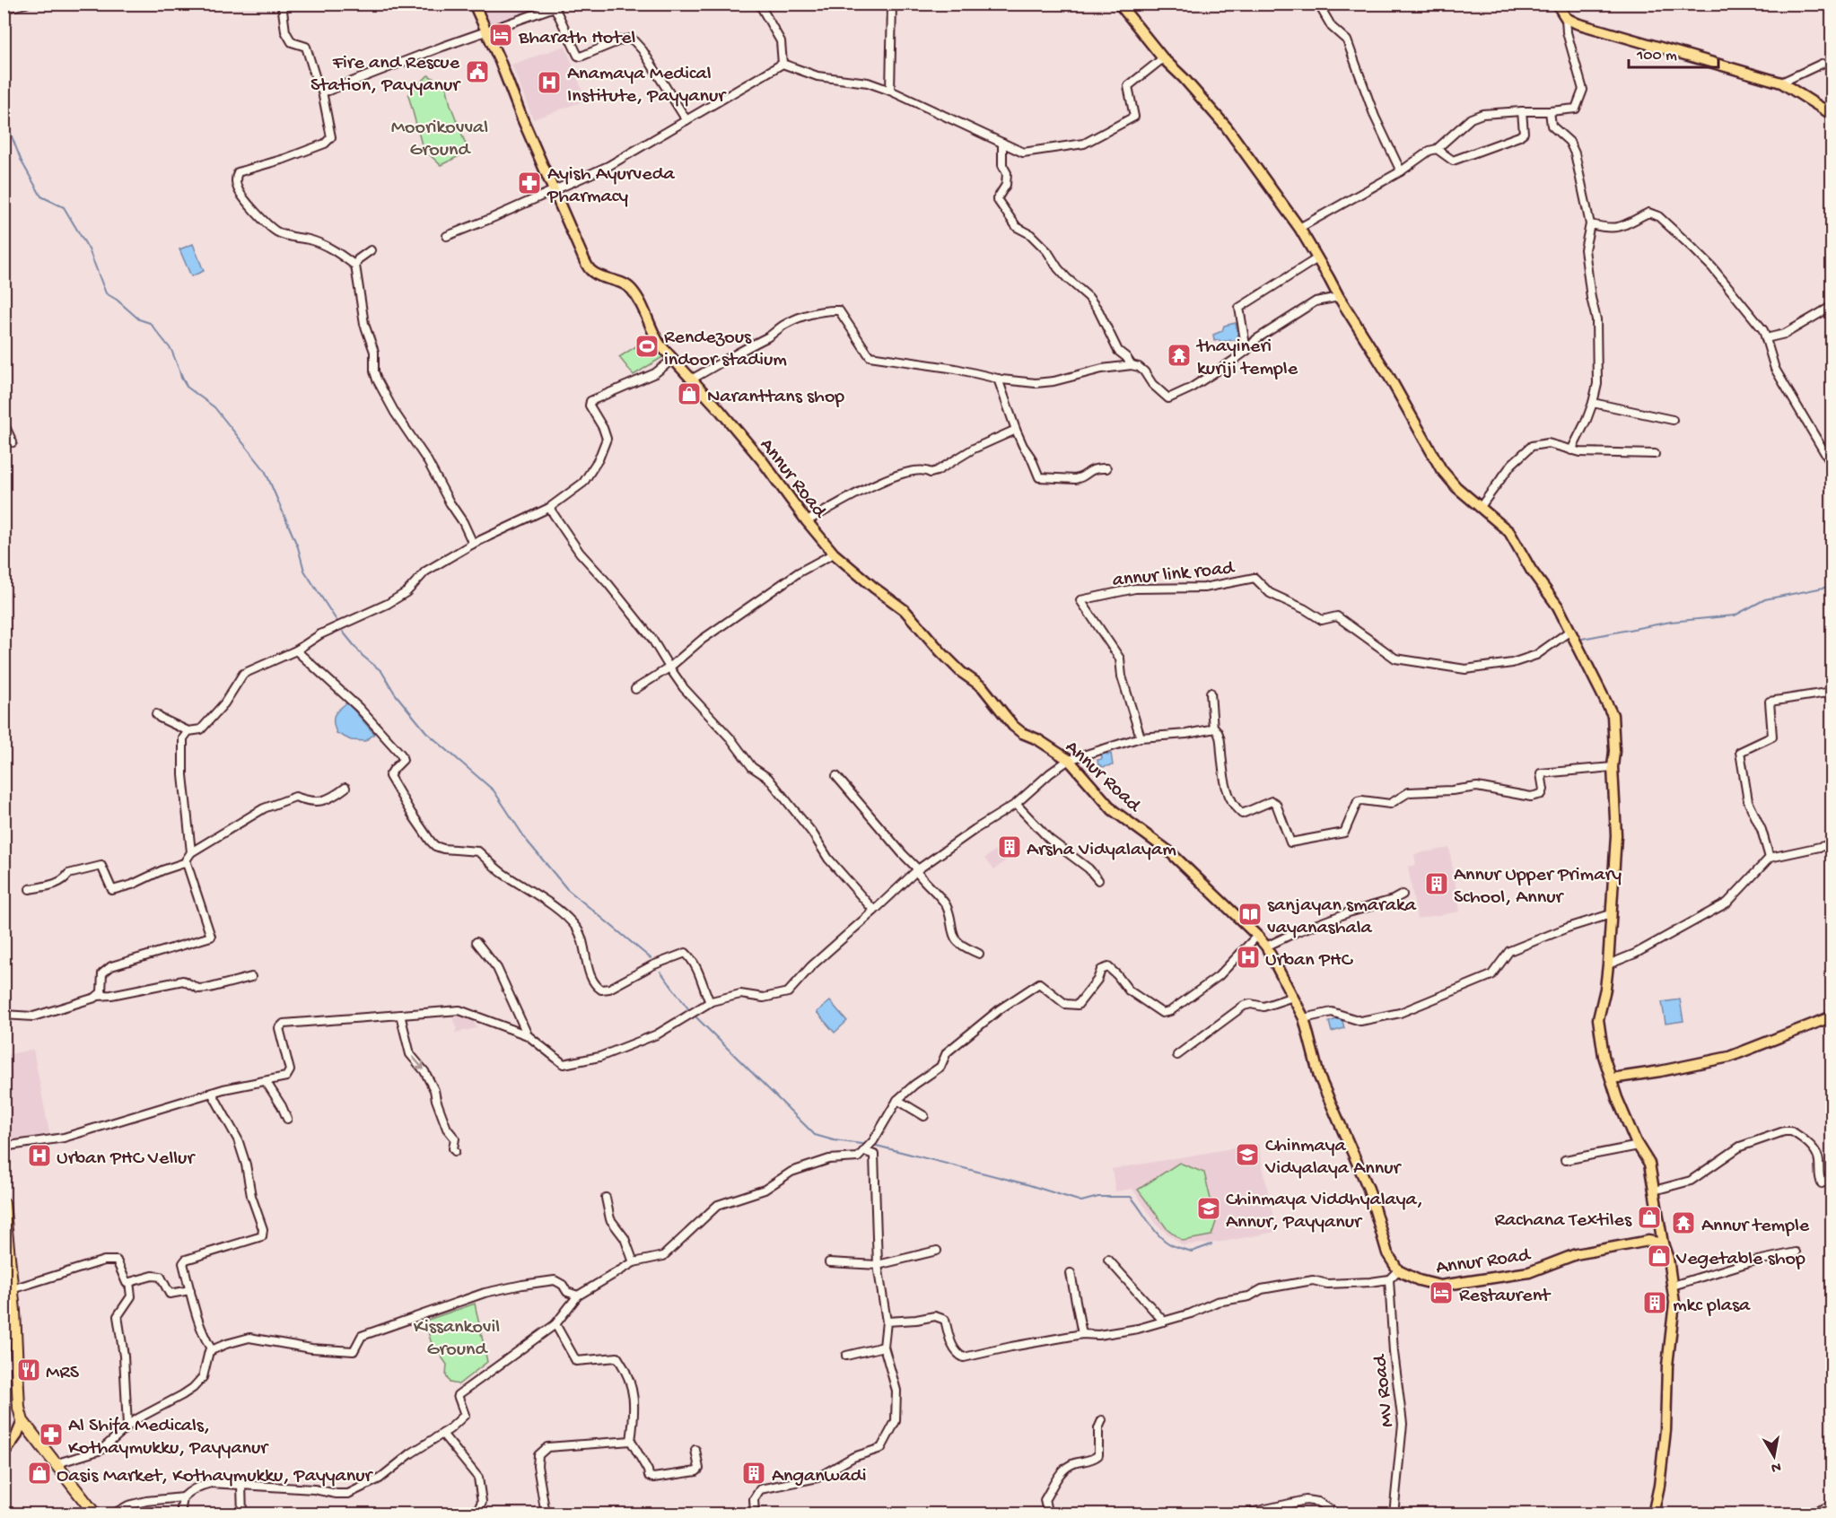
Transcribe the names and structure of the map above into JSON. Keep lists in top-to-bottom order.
{
  "streets": {
    "main road": ["Annur Road"],
    "street": ["annur link road", "MV Road"]
  },
  "parks": ["Moorikovval Ground", "Kissankovil Ground"],
  "places": {
    "hotel": ["Bharath Hotel", "Restaurent"],
    "public building": ["Fire and Rescue Station, Payyanur"],
    "hospital": ["Anamaya Medical Institute, Payyanur", "Urban PHC", "Urban PHC Vellur"],
    "pharmacy": ["Ayish Ayurveda Pharmacy", "Al Shifa Medicals, Kothaymukku, Payyanur"],
    "sports": ["Rendezous indoor stadium"],
    "temple": ["thayineri kuriji temple", "Annur temple"],
    "shop": [
      "Naranttans shop",
      "Rachana Textiles",
      "Vegetable shop",
      "Oasis Market, Kothaymukku, Payyanur"
    ],
    "building": [
      "Arsha Vidyalayam",
      "Annur Upper Primary School, Annur",
      "mkc plasa",
      "Anganwadi"
    ],
    "library": ["sanjayan smaraka vayanashala"],
    "school or university": ["Chinmaya Vidyalaya Annur", "Chinmaya Viddhyalaya, Annur, Payyanur"],
    "restaurant": ["MRS"]
  },
  "scale_bar": "100 m",
  "north": "bottom"
}
